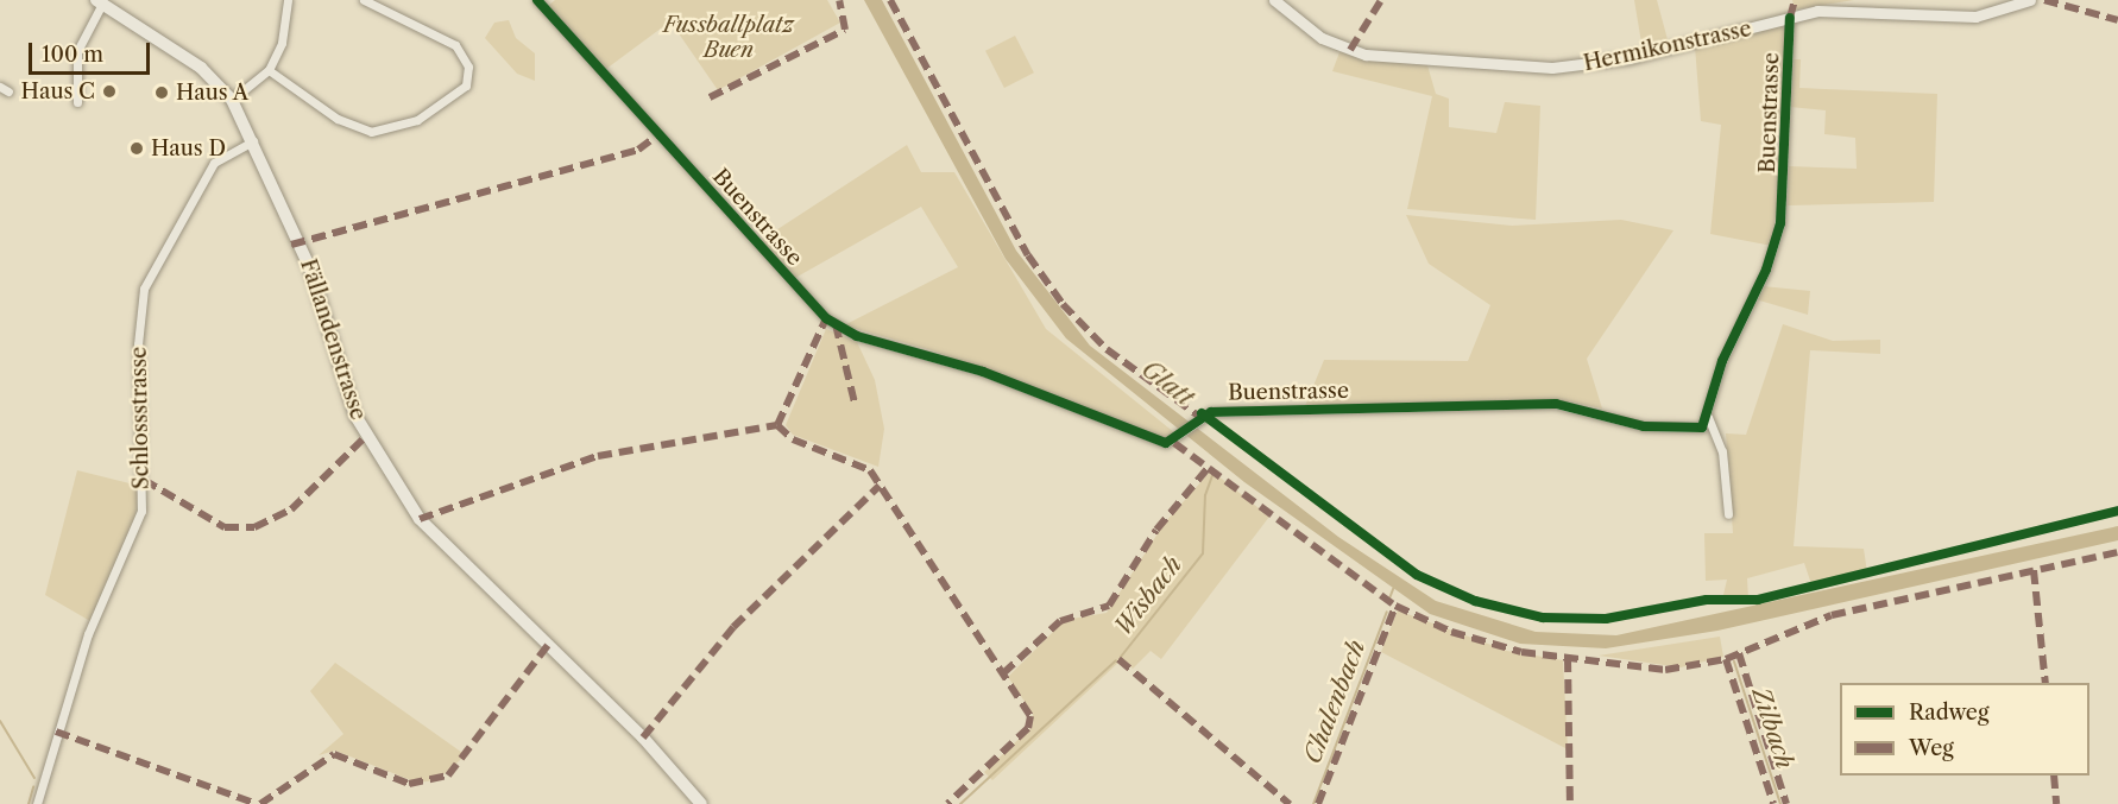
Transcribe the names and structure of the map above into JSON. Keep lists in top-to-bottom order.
{
  "streets": {
    "main road": ["Fällandenstrasse"],
    "street": ["Hermikonstrasse", "Buenstrasse", "Schlossstrasse"]
  },
  "crossings": [
    ["Hermikonstrasse", "Buenstrasse"],
    ["Fällandenstrasse", "Schlossstrasse"]
  ],
  "water": [
    "Glatt",
    "Wisbach",
    "Chalenbach",
    "Zilbach"
  ],
  "parks": ["Fussballplatz Buen"],
  "places": ["Haus C", "Haus A", "Haus D"],
  "legend": ["Radweg", "Weg"],
  "scale_bar": "100 m"
}
